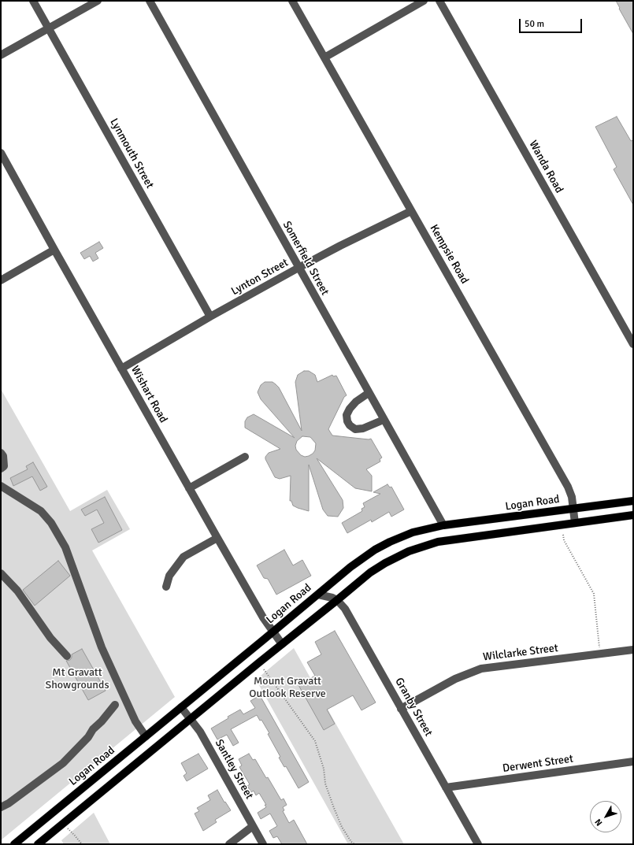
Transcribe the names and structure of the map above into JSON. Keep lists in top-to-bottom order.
{
  "streets": {
    "main road": ["Logan Road"],
    "street": [
      "Lynmouth Street",
      "Wanda Road",
      "Kempsie Road",
      "Somerfield Street",
      "Lynton Street",
      "Wishart Road",
      "Wilclarke Street",
      "Granby Street",
      "Derwent Street",
      "Santley Street"
    ]
  },
  "crossings": [
    ["Lynmouth Street", "Lynton Street"],
    ["Kempsie Road", "Lynton Street"],
    ["Kempsie Road", "Logan Road"],
    ["Somerfield Street", "Lynton Street"],
    ["Somerfield Street", "Logan Road"],
    ["Lynton Street", "Wishart Road"],
    ["Wishart Road", "Logan Road"],
    ["Logan Road", "Santley Street"],
    ["Wilclarke Street", "Granby Street"],
    ["Granby Street", "Derwent Street"]
  ],
  "parks": ["Mt Gravatt Showgrounds", "Mount Gravatt Outlook Reserve"],
  "scale_bar": "50 m",
  "north": "bottom left"
}
